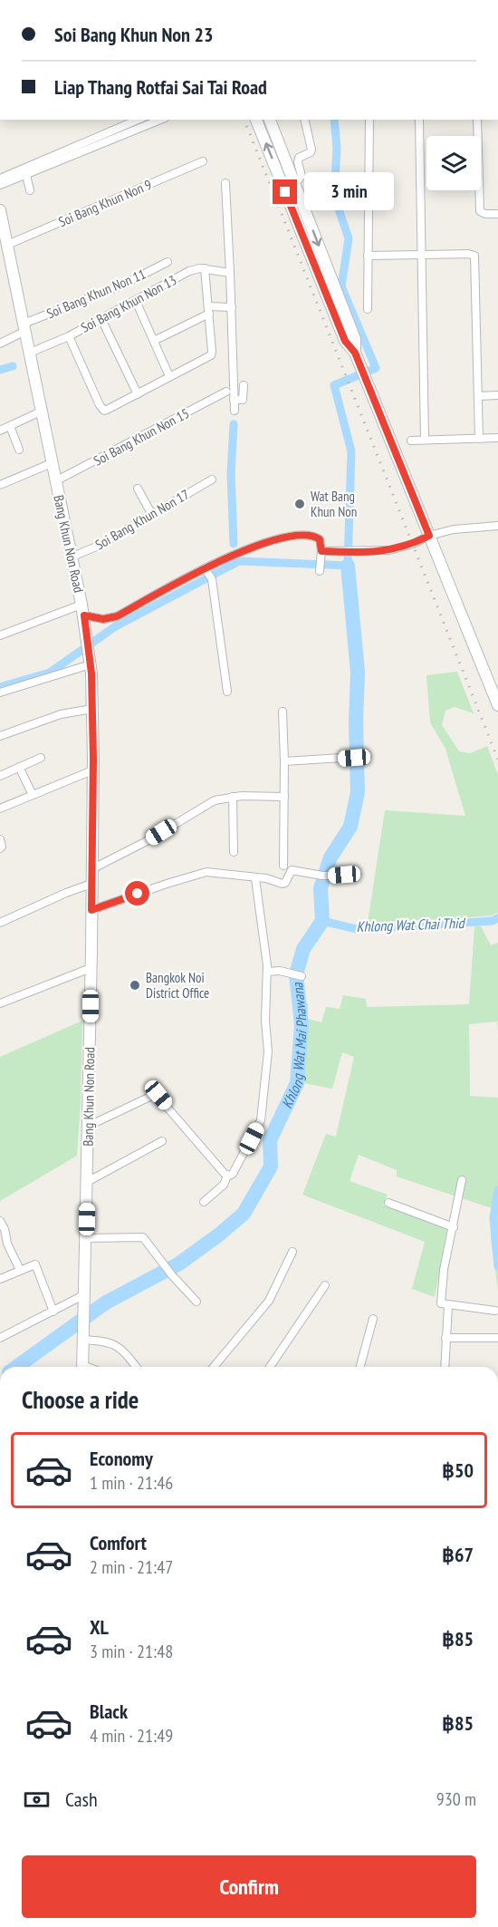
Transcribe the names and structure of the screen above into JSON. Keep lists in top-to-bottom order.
{
  "streets": {
    "street": [
      "Soi Bang Khun Non 9",
      "Soi Bang Khun Non 11",
      "Soi Bang Khun Non 13",
      "Soi Bang Khun Non 15",
      "Soi Bang Khun Non 17",
      "Bang Khun Non Road"
    ]
  },
  "crossings": [
    ["Soi Bang Khun Non 9", "Bang Khun Non Road"],
    ["Soi Bang Khun Non 11", "Bang Khun Non Road"],
    ["Soi Bang Khun Non 13", "Bang Khun Non Road"],
    ["Soi Bang Khun Non 15", "Bang Khun Non Road"],
    ["Soi Bang Khun Non 17", "Bang Khun Non Road"]
  ],
  "water": ["Khlong Wat Chai Thid", "Khlong Wat Mai Phawana"],
  "places": ["Wat Bang Khun Non", "Bangkok Noi District Office"],
  "page": {
    "banner": ["Soi Bang Khun Non 23", "Liap Thang Rotfai Sai Tai Road"],
    "bubble": "3 min",
    "heading": "Choose a ride",
    "list": [
      {
        "name": "Economy",
        "note": "1 min · 21:46",
        "value": "฿50"
      },
      {
        "name": "Comfort",
        "note": "2 min · 21:47",
        "value": "฿67"
      },
      {
        "name": "XL",
        "note": "3 min · 21:48",
        "value": "฿85"
      },
      {
        "name": "Black",
        "note": "4 min · 21:49",
        "value": "฿85"
      }
    ],
    "pay": ["Cash", "930 m"],
    "buttons": "Confirm"
  }
}
